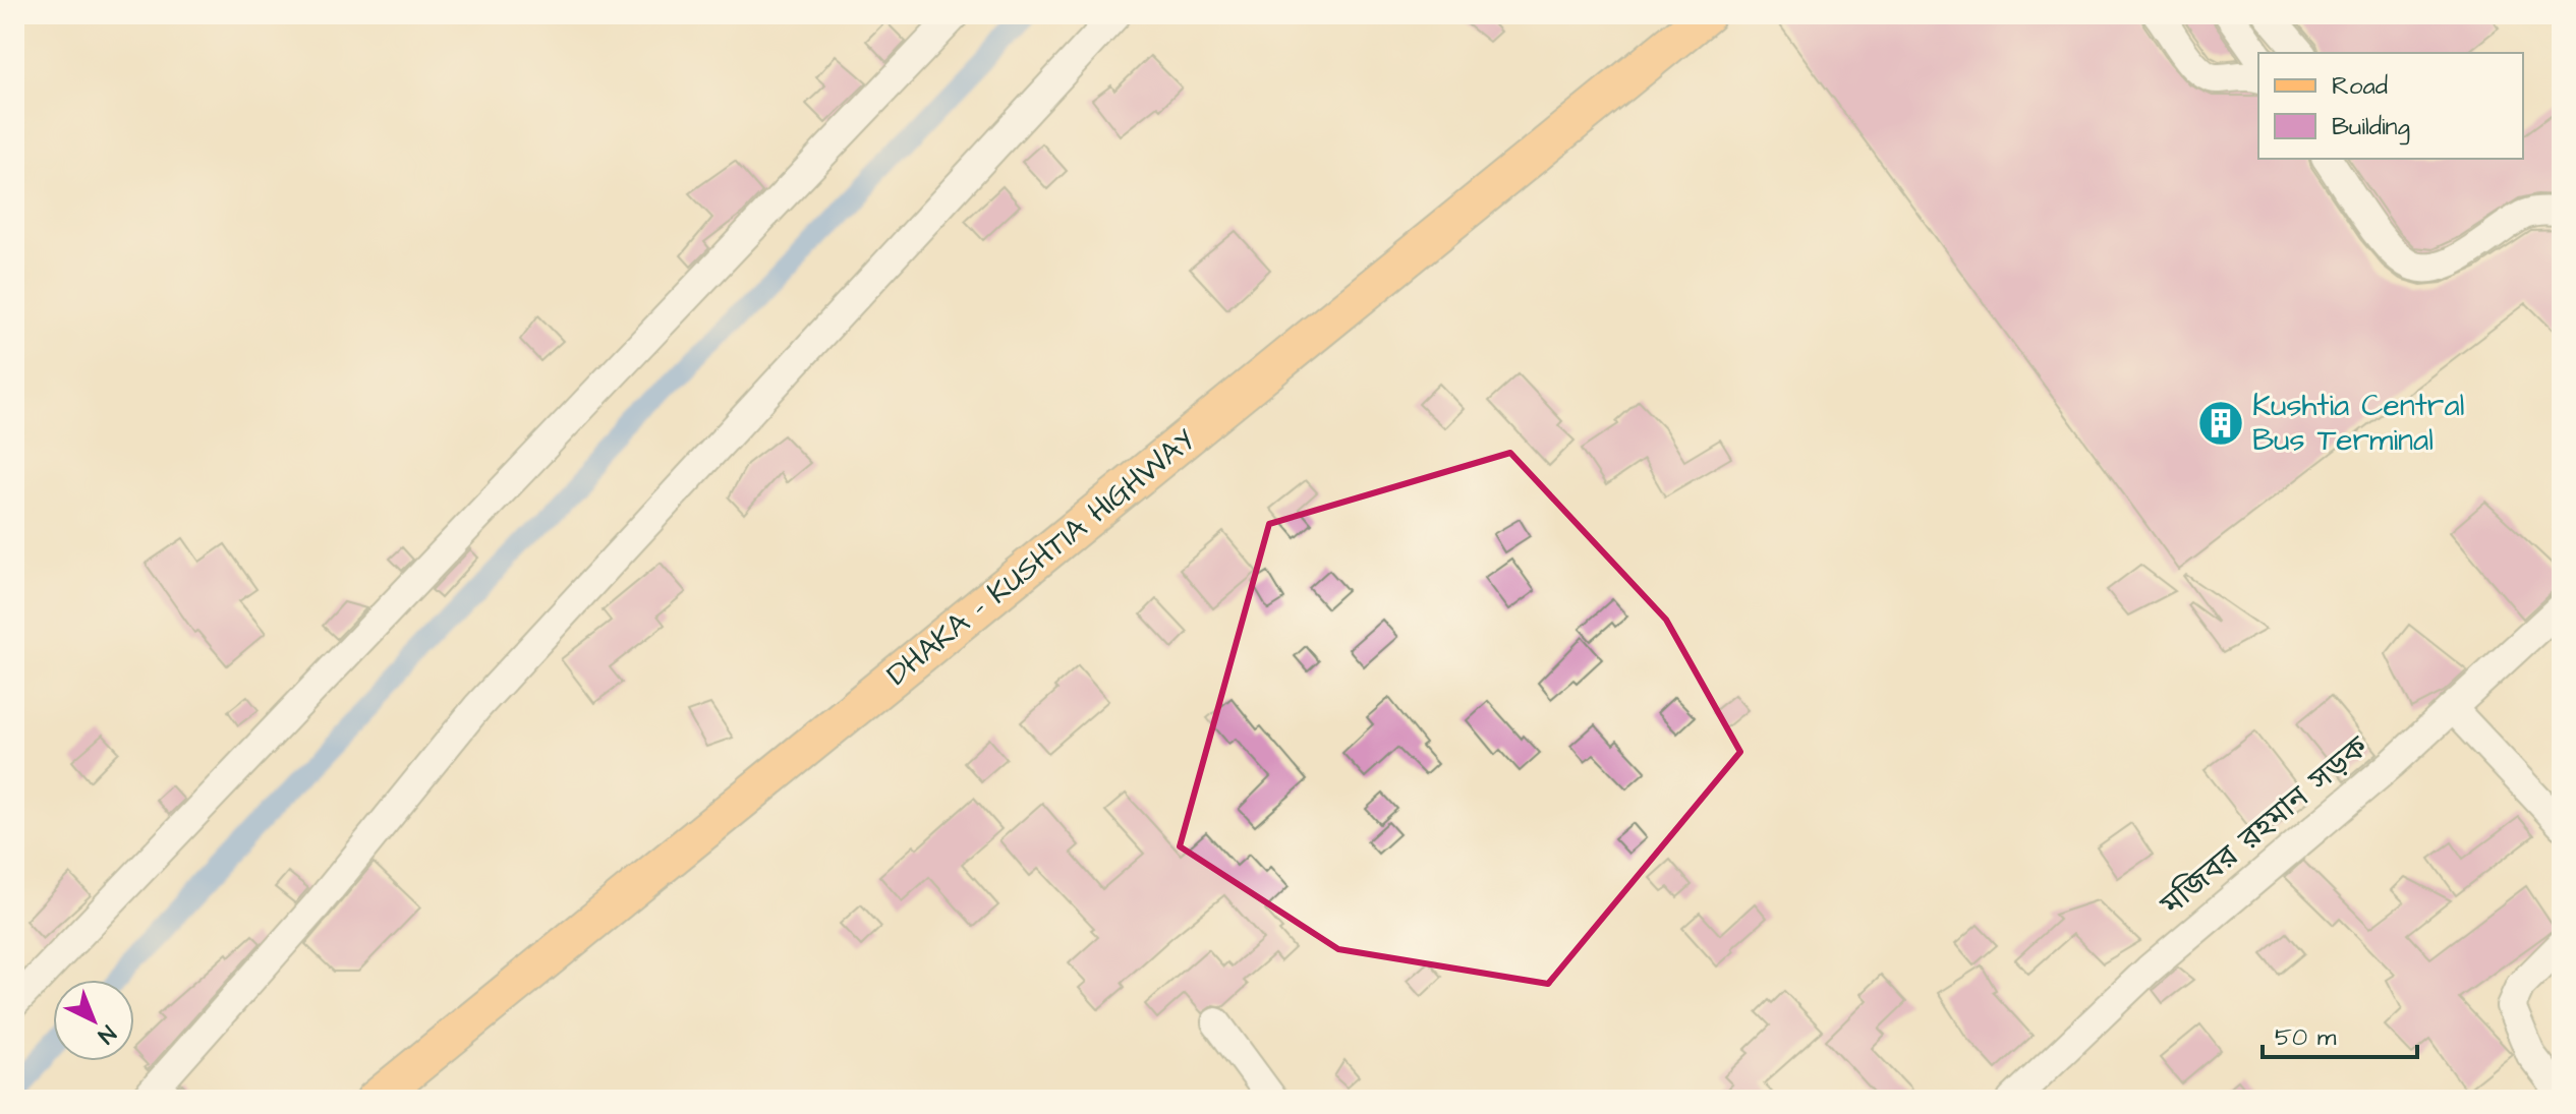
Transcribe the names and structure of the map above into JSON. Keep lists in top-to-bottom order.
{
  "streets": {
    "main road": ["DHAKA - KUSHTIA HIGHWAY"],
    "street": ["মজিবর রহমান সড়ক"]
  },
  "places": {
    "building": ["Kushtia Central Bus Terminal"]
  },
  "legend": ["Road", "Building"],
  "scale_bar": "50 m",
  "north": "bottom right"
}
